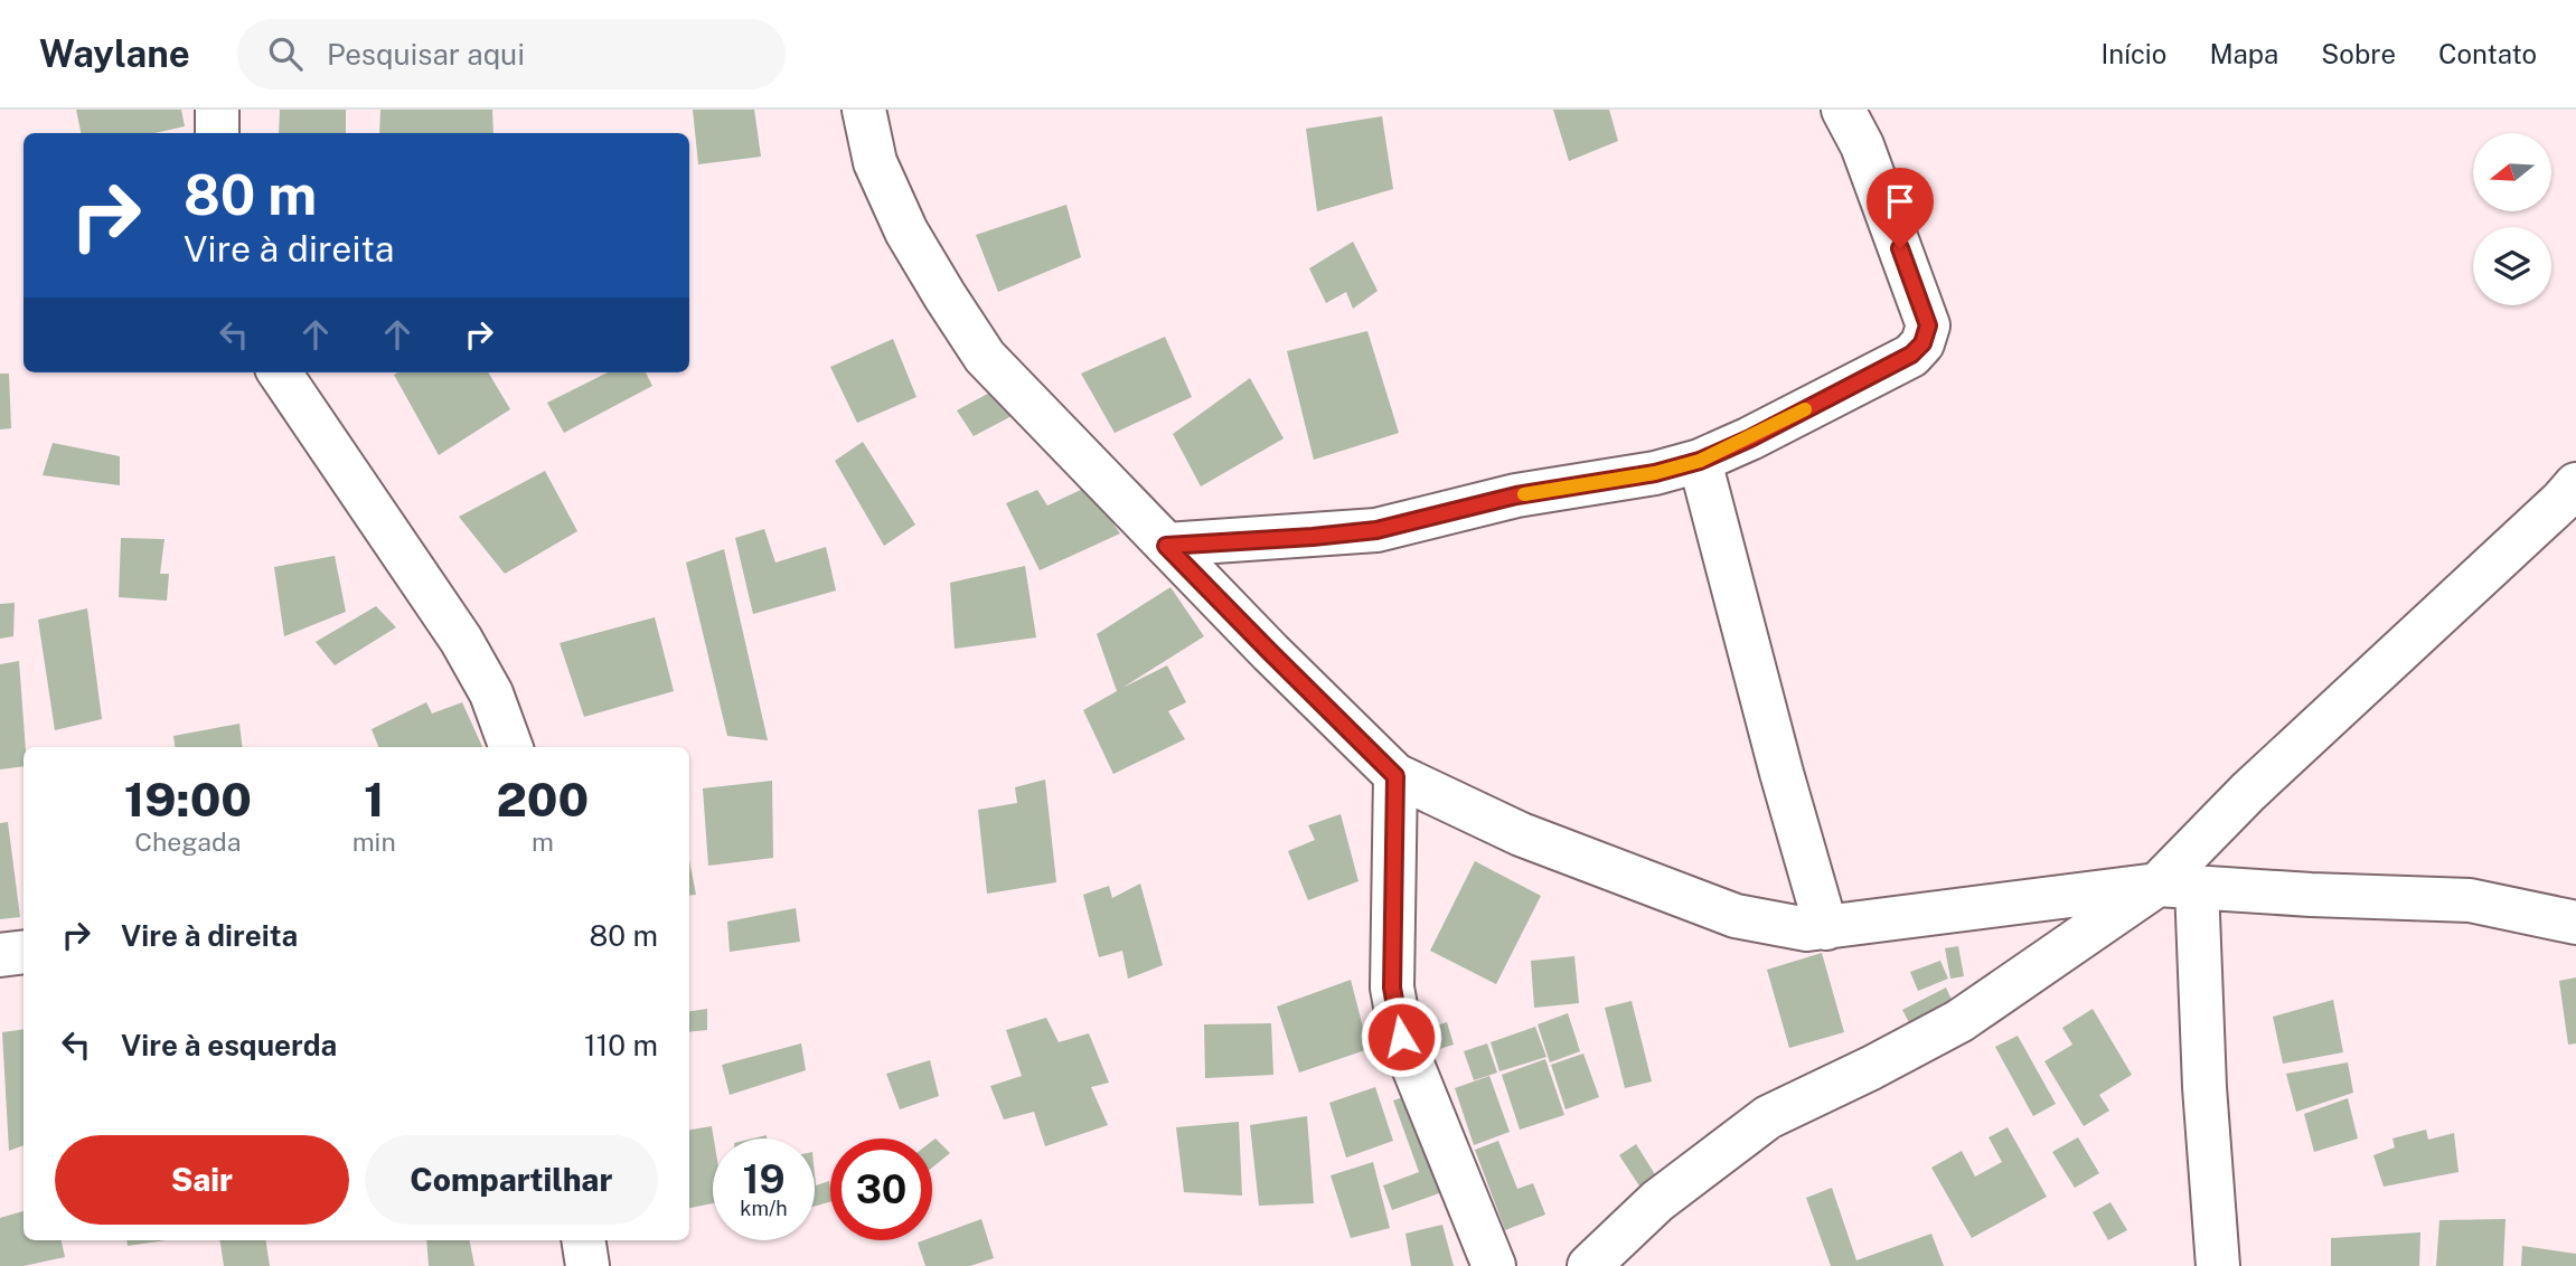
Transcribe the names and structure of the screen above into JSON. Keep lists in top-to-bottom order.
{
  "north": "left",
  "page": {
    "header": "Waylane",
    "search": "Pesquisar aqui",
    "nav": [
      "Início",
      "Mapa",
      "Sobre",
      "Contato"
    ],
    "turn": ["80 m", "Vire à direita"],
    "eta": [
      "19:00",
      "Chegada",
      "1",
      "min",
      "200",
      "m"
    ],
    "list": [
      {
        "name": "Vire à direita",
        "value": "80 m"
      },
      {
        "name": "Vire à esquerda",
        "value": "110 m"
      }
    ],
    "buttons": ["Sair", "Compartilhar"],
    "speed": "19 km/h",
    "limit": "30"
  }
}
